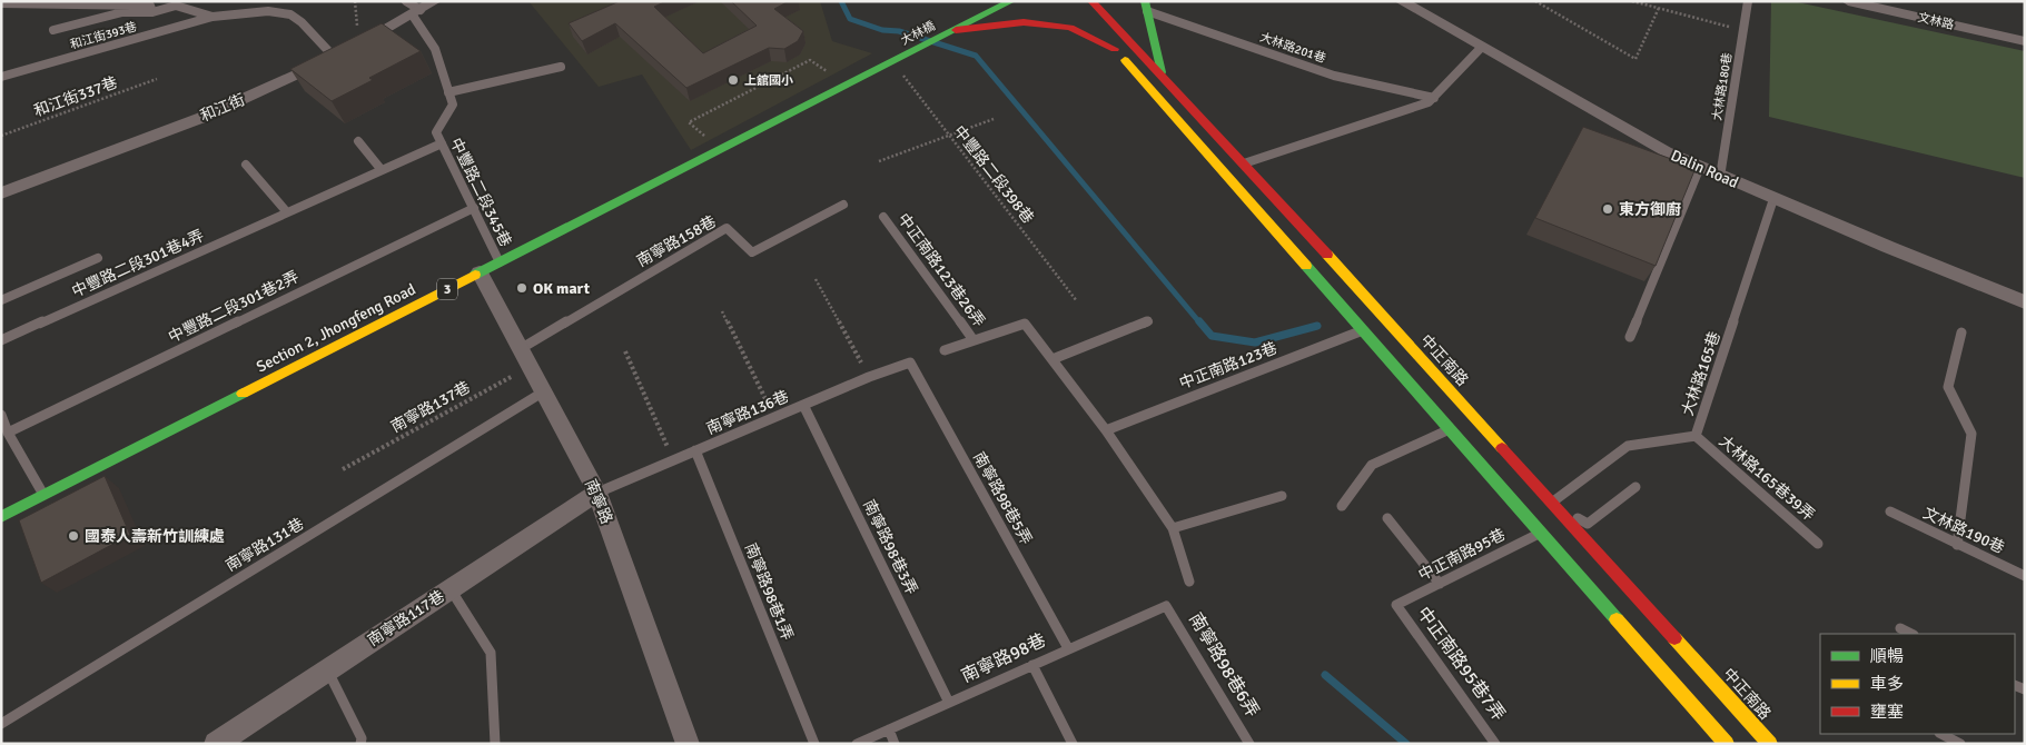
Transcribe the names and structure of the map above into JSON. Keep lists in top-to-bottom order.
{
  "streets": {
    "street": [
      "文林路",
      "大林橋",
      "和江街",
      "Dalin Road",
      "3",
      "Section 2, Jhongfeng Road",
      "中正南路",
      "南寧路",
      "南寧路117巷"
    ],
    "lane": [
      "和江街393巷",
      "大林路201巷",
      "大林路180巷",
      "中豐路二段345巷",
      "南寧路158巷",
      "中豐路二段301巷4弄",
      "中正南路123巷26弄",
      "中豐路二段301巷2弄",
      "中正南路123巷",
      "大林路165巷",
      "南寧路136巷",
      "大林路165巷39弄",
      "南寧路98巷5弄",
      "文林路190巷",
      "南寧路131巷",
      "南寧路98巷3弄",
      "中正南路95巷",
      "南寧路98巷1弄",
      "南寧路98巷",
      "中正南路95巷7弄",
      "南寧路98巷6弄"
    ],
    "path": ["和江街337巷", "中豐路二段398巷", "南寧路137巷"]
  },
  "crossings": [
    ["大林橋", "中豐路二段398巷"],
    ["大林橋", "3"],
    ["大林橋", "Section 2, Jhongfeng Road"],
    ["和江街393巷", "和江街"],
    ["大林路180巷", "Dalin Road"],
    ["和江街", "中豐路二段345巷"],
    ["Dalin Road", "大林路165巷"],
    ["中豐路二段398巷", "Section 2, Jhongfeng Road"],
    ["中豐路二段345巷", "中豐路二段301巷4弄"],
    ["中豐路二段345巷", "中豐路二段301巷2弄"],
    ["中豐路二段345巷", "Section 2, Jhongfeng Road"],
    ["南寧路158巷", "南寧路137巷"],
    ["南寧路158巷", "南寧路"],
    ["Section 2, Jhongfeng Road", "南寧路"],
    ["中正南路", "中正南路123巷"],
    ["中正南路", "大林路165巷"],
    ["中正南路", "中正南路95巷"],
    ["大林路165巷", "大林路165巷39弄"],
    ["大林路165巷", "中正南路95巷"],
    ["南寧路137巷", "南寧路"],
    ["南寧路136巷", "南寧路98巷5弄"],
    ["南寧路136巷", "南寧路"],
    ["南寧路136巷", "南寧路98巷3弄"],
    ["南寧路136巷", "南寧路98巷1弄"],
    ["南寧路136巷", "南寧路117巷"],
    ["南寧路98巷5弄", "南寧路98巷"],
    ["南寧路", "南寧路131巷"],
    ["南寧路", "南寧路117巷"],
    ["南寧路98巷3弄", "南寧路98巷"],
    ["中正南路95巷", "中正南路95巷7弄"],
    ["南寧路98巷", "南寧路98巷6弄"]
  ],
  "places": [
    "上舘國小",
    "東方御廚",
    "OK mart",
    "國泰人壽新竹訓練處"
  ],
  "legend": ["順暢", "車多", "壅塞"]
}
